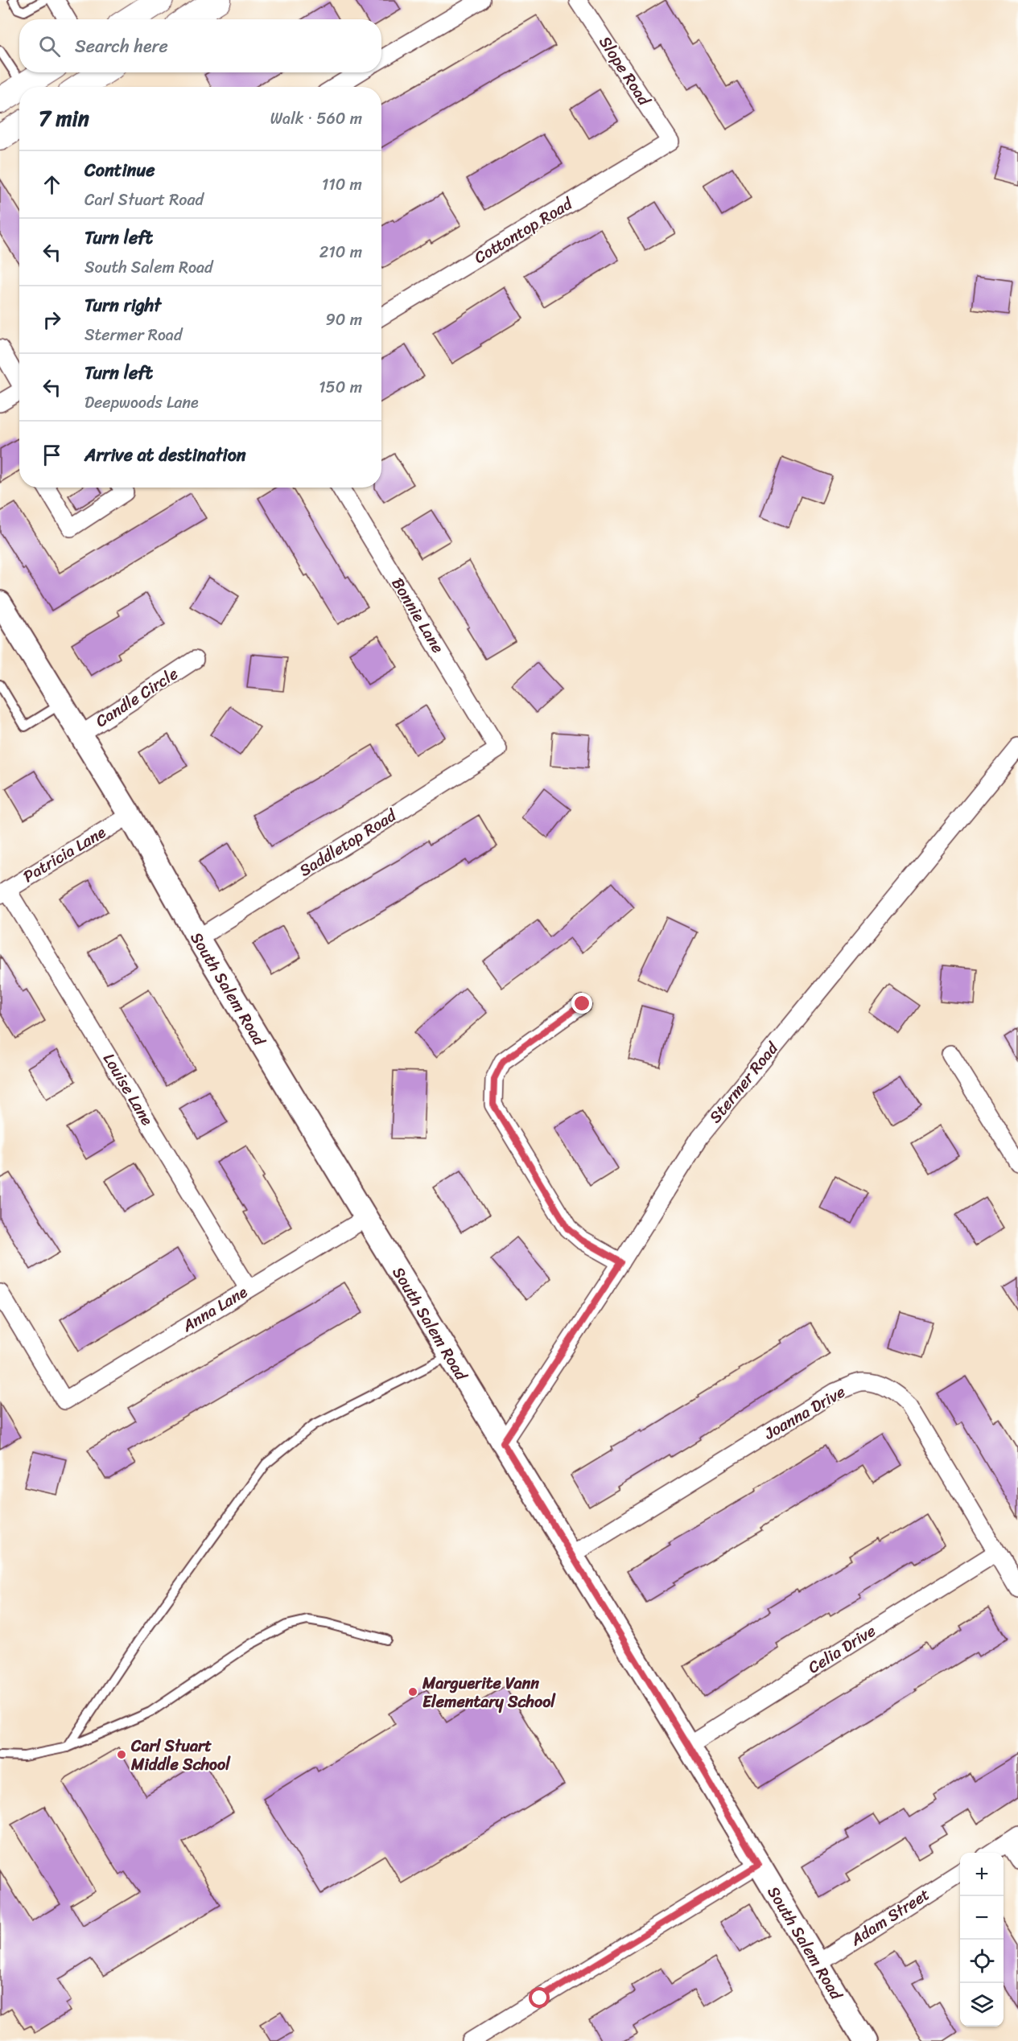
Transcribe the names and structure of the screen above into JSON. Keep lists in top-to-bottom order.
{
  "streets": {
    "main road": ["South Salem Road"],
    "street": [
      "Slope Road",
      "Cottontop Road",
      "Bonnie Lane",
      "Candle Circle",
      "Saddletop Road",
      "Patricia Lane",
      "Stermer Road",
      "Louise Lane",
      "Anna Lane",
      "Joanna Drive",
      "Celia Drive",
      "Adam Street"
    ]
  },
  "crossings": [
    ["Slope Road", "Cottontop Road"],
    ["Bonnie Lane", "Saddletop Road"],
    ["Candle Circle", "South Salem Road"],
    ["Saddletop Road", "South Salem Road"],
    ["Patricia Lane", "South Salem Road"],
    ["Patricia Lane", "Louise Lane"],
    ["South Salem Road", "Stermer Road"],
    ["South Salem Road", "Anna Lane"],
    ["South Salem Road", "Joanna Drive"],
    ["South Salem Road", "Celia Drive"],
    ["South Salem Road", "Adam Street"],
    ["Louise Lane", "Anna Lane"],
    ["Joanna Drive", "Celia Drive"]
  ],
  "places": ["Marguerite Vann Elementary School", "Carl Stuart Middle School"],
  "page": {
    "search": "Search here",
    "heading": ["7 min", "Walk · 560 m"],
    "list": [
      ["Continue", "Carl Stuart Road", "110 m"],
      ["Turn left", "South Salem Road", "210 m"],
      ["Turn right", "Stermer Road", "90 m"],
      ["Turn left", "Deepwoods Lane", "150 m"],
      "Arrive at destination"
    ],
    "map_buttons": ["+", "−"]
  }
}
